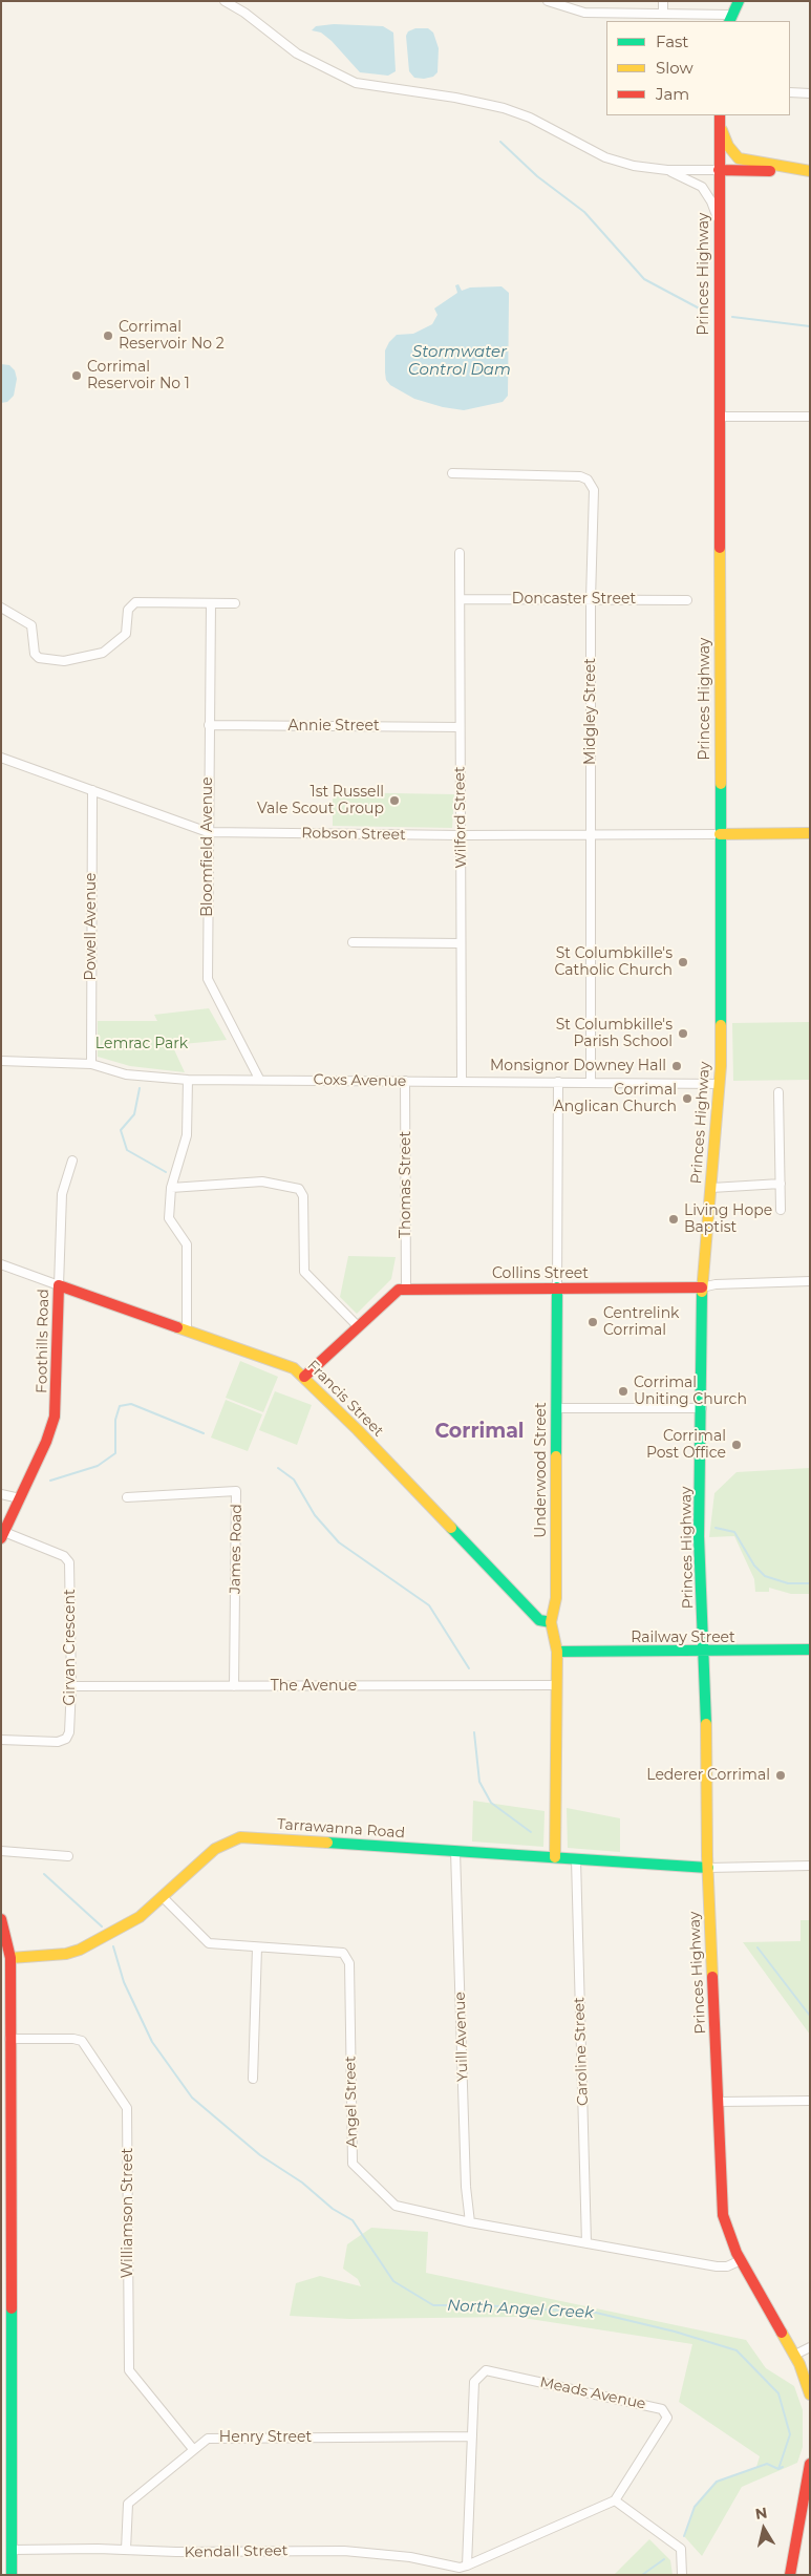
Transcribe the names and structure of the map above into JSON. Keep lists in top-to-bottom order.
{
  "streets": {
    "main road": [
      "Princes Highway",
      "Collins Street",
      "Foothills Road",
      "Francis Street",
      "Underwood Street",
      "Railway Street",
      "Tarrawanna Road"
    ],
    "street": [
      "Doncaster Street",
      "Midgley Street",
      "Annie Street",
      "Wilford Street",
      "Robson Street",
      "Bloomfield Avenue",
      "Powell Avenue",
      "Coxs Avenue",
      "Thomas Street",
      "James Road",
      "Girvan Crescent",
      "The Avenue",
      "Yuill Avenue",
      "Caroline Street",
      "Angel Street",
      "Williamson Street",
      "Meads Avenue",
      "Henry Street",
      "Kendall Street"
    ]
  },
  "crossings": [
    ["Princes Highway", "Robson Street"],
    ["Princes Highway", "Coxs Avenue"],
    ["Princes Highway", "Collins Street"],
    ["Princes Highway", "Railway Street"],
    ["Princes Highway", "Tarrawanna Road"],
    ["Princes Highway", "Angel Street"],
    ["Doncaster Street", "Midgley Street"],
    ["Doncaster Street", "Wilford Street"],
    ["Midgley Street", "Robson Street"],
    ["Midgley Street", "Coxs Avenue"],
    ["Annie Street", "Wilford Street"],
    ["Annie Street", "Bloomfield Avenue"],
    ["Wilford Street", "Robson Street"],
    ["Wilford Street", "Coxs Avenue"],
    ["Robson Street", "Bloomfield Avenue"],
    ["Robson Street", "Powell Avenue"],
    ["Bloomfield Avenue", "Coxs Avenue"],
    ["Powell Avenue", "Coxs Avenue"],
    ["Coxs Avenue", "Thomas Street"],
    ["Coxs Avenue", "Underwood Street"],
    ["Thomas Street", "Collins Street"],
    ["Collins Street", "Underwood Street"],
    ["Foothills Road", "Francis Street"],
    ["Foothills Road", "Girvan Crescent"],
    ["Francis Street", "Underwood Street"],
    ["Underwood Street", "Railway Street"],
    ["Underwood Street", "The Avenue"],
    ["Underwood Street", "Tarrawanna Road"],
    ["James Road", "The Avenue"],
    ["Girvan Crescent", "The Avenue"],
    ["Tarrawanna Road", "Yuill Avenue"],
    ["Tarrawanna Road", "Caroline Street"],
    ["Tarrawanna Road", "Angel Street"],
    ["Yuill Avenue", "Angel Street"],
    ["Caroline Street", "Angel Street"],
    ["Williamson Street", "Henry Street"],
    ["Meads Avenue", "Henry Street"],
    ["Meads Avenue", "Kendall Street"],
    ["Henry Street", "Kendall Street"]
  ],
  "districts": ["Corrimal"],
  "water": ["Stormwater Control Dam", "North Angel Creek"],
  "parks": ["Lemrac Park"],
  "places": [
    "Corrimal Reservoir No 2",
    "Corrimal Reservoir No 1",
    "1st Russell Vale Scout Group",
    "St Columbkille's Catholic Church",
    "St Columbkille's Parish School",
    "Monsignor Downey Hall",
    "Corrimal Anglican Church",
    "Living Hope Baptist",
    "Centrelink Corrimal",
    "Corrimal Uniting Church",
    "Corrimal Post Office",
    "Lederer Corrimal"
  ],
  "legend": ["Fast", "Slow", "Jam"],
  "north": "top"
}
